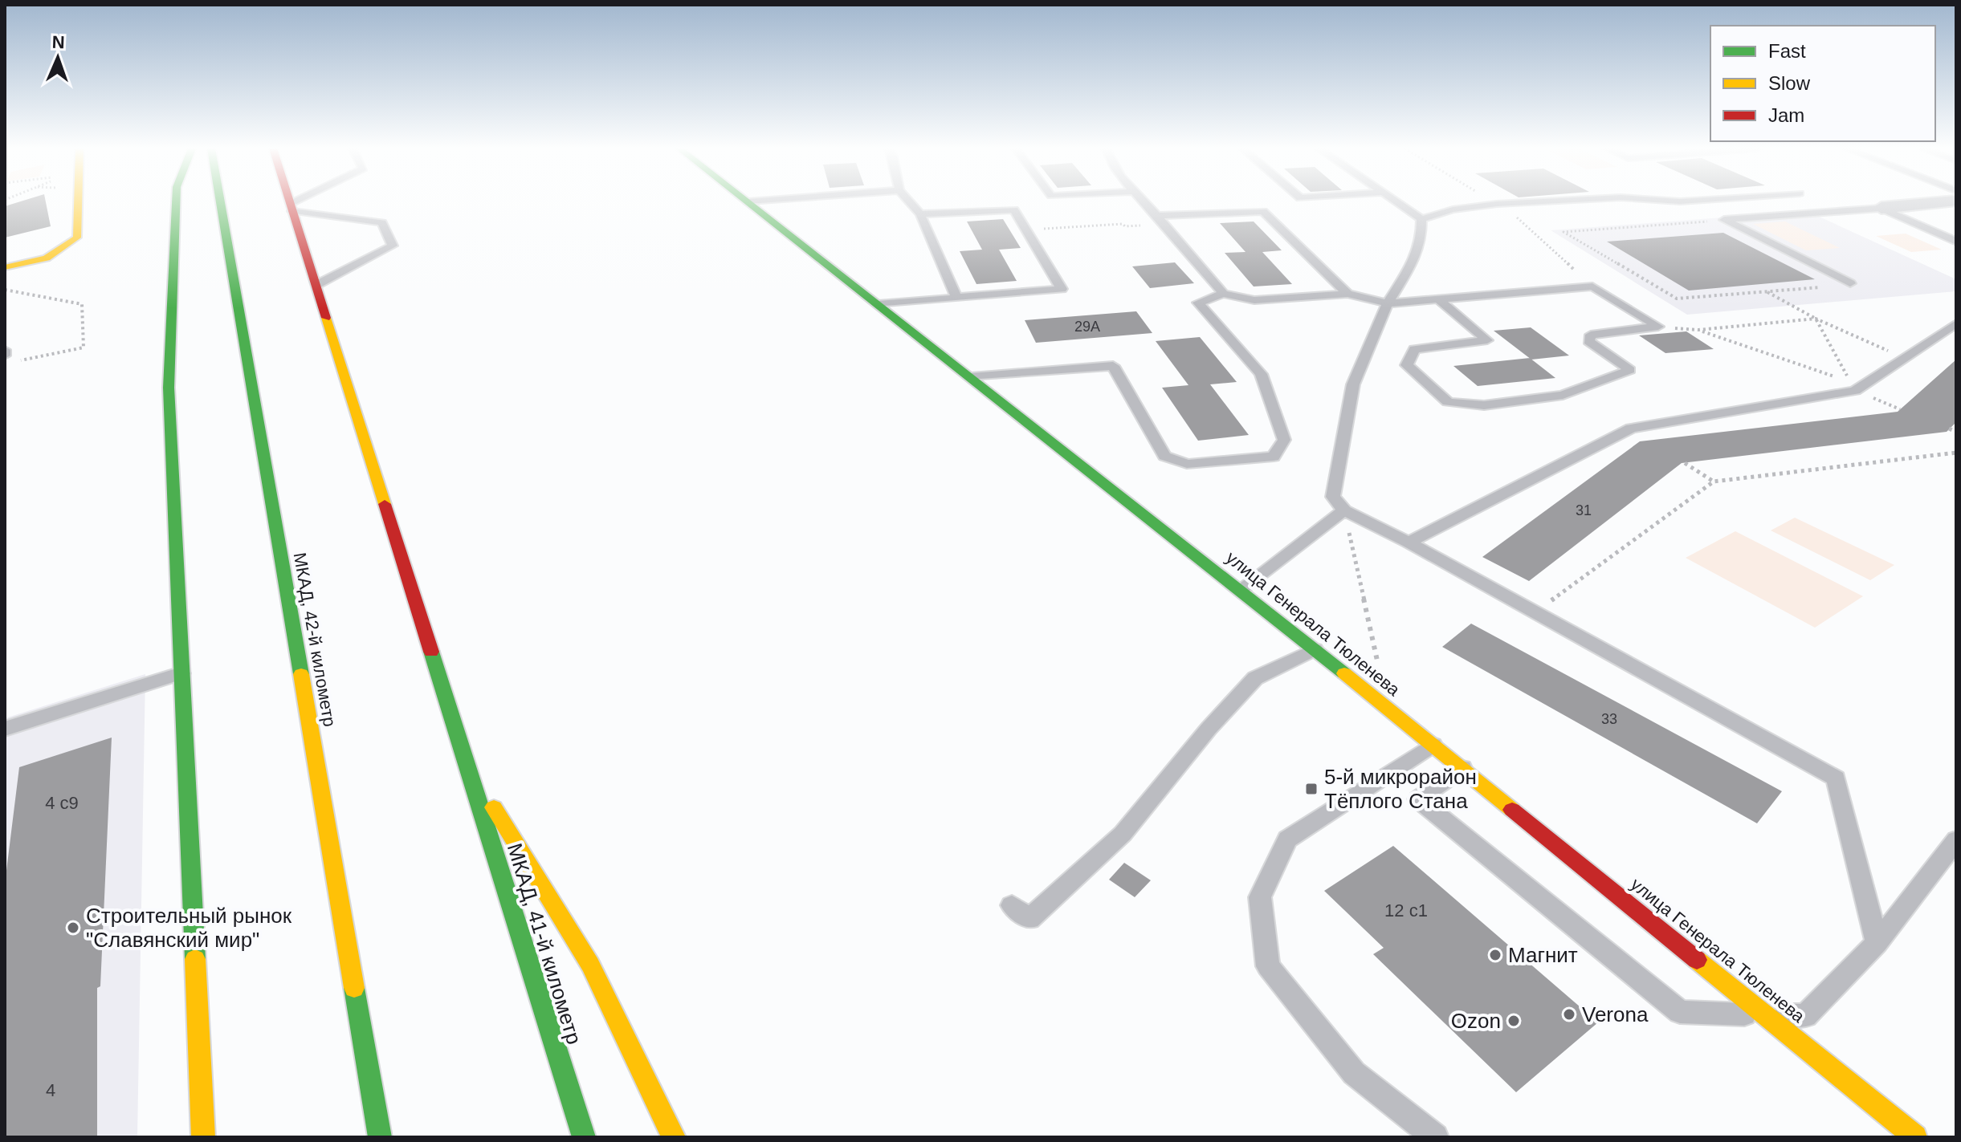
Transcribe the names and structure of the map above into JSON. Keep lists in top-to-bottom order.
{
  "streets": {
    "main road": ["улица Генерала Тюленева", "МКАД, 42-й километр", "МКАД, 41-й километр"]
  },
  "places": {
    "transit": ["5-й микрорайон Тёплого Стана"],
    "other": [
      "Строительный рынок \"Славянский мир\"",
      "Магнит",
      "Verona",
      "Ozon"
    ]
  },
  "house_numbers": [
    "29А",
    "31",
    "33",
    "4 c9",
    "12 с1",
    "4"
  ],
  "legend": ["Fast", "Slow", "Jam"],
  "north": "top"
}
